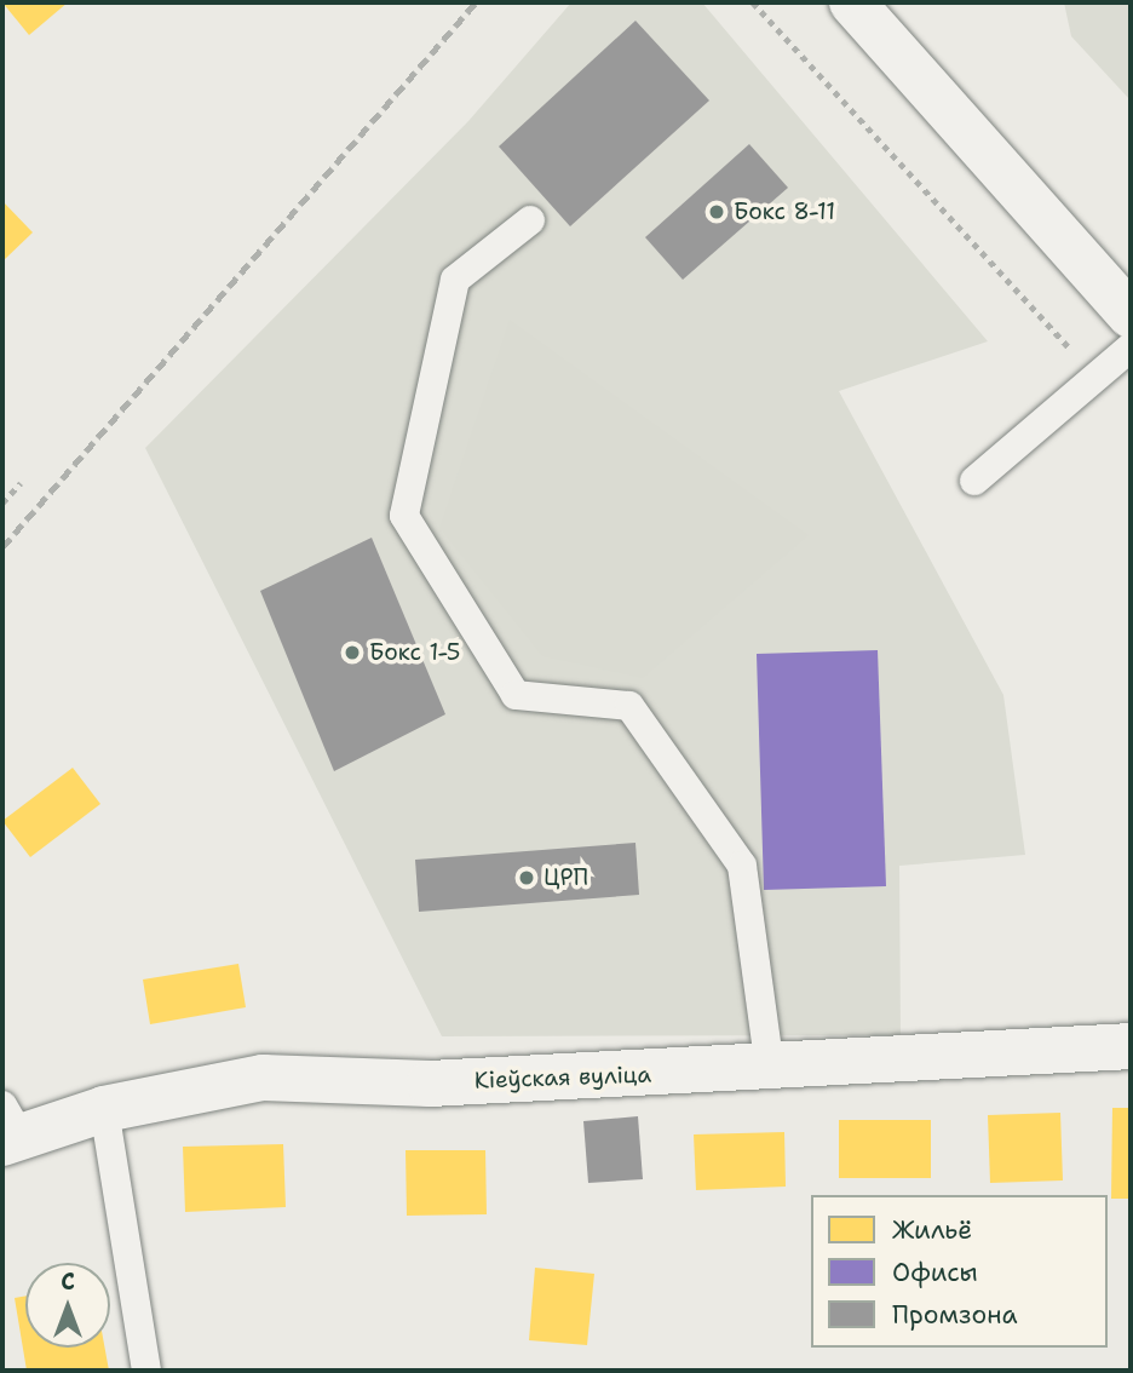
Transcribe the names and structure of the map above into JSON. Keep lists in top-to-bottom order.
{
  "streets": {
    "street": ["Кіеўская вуліца"]
  },
  "places": ["Бокс 8-11", "Бокс 1-5", "ЦРП"],
  "legend": ["Жильё", "Офисы", "Промзона"],
  "north": "top"
}
